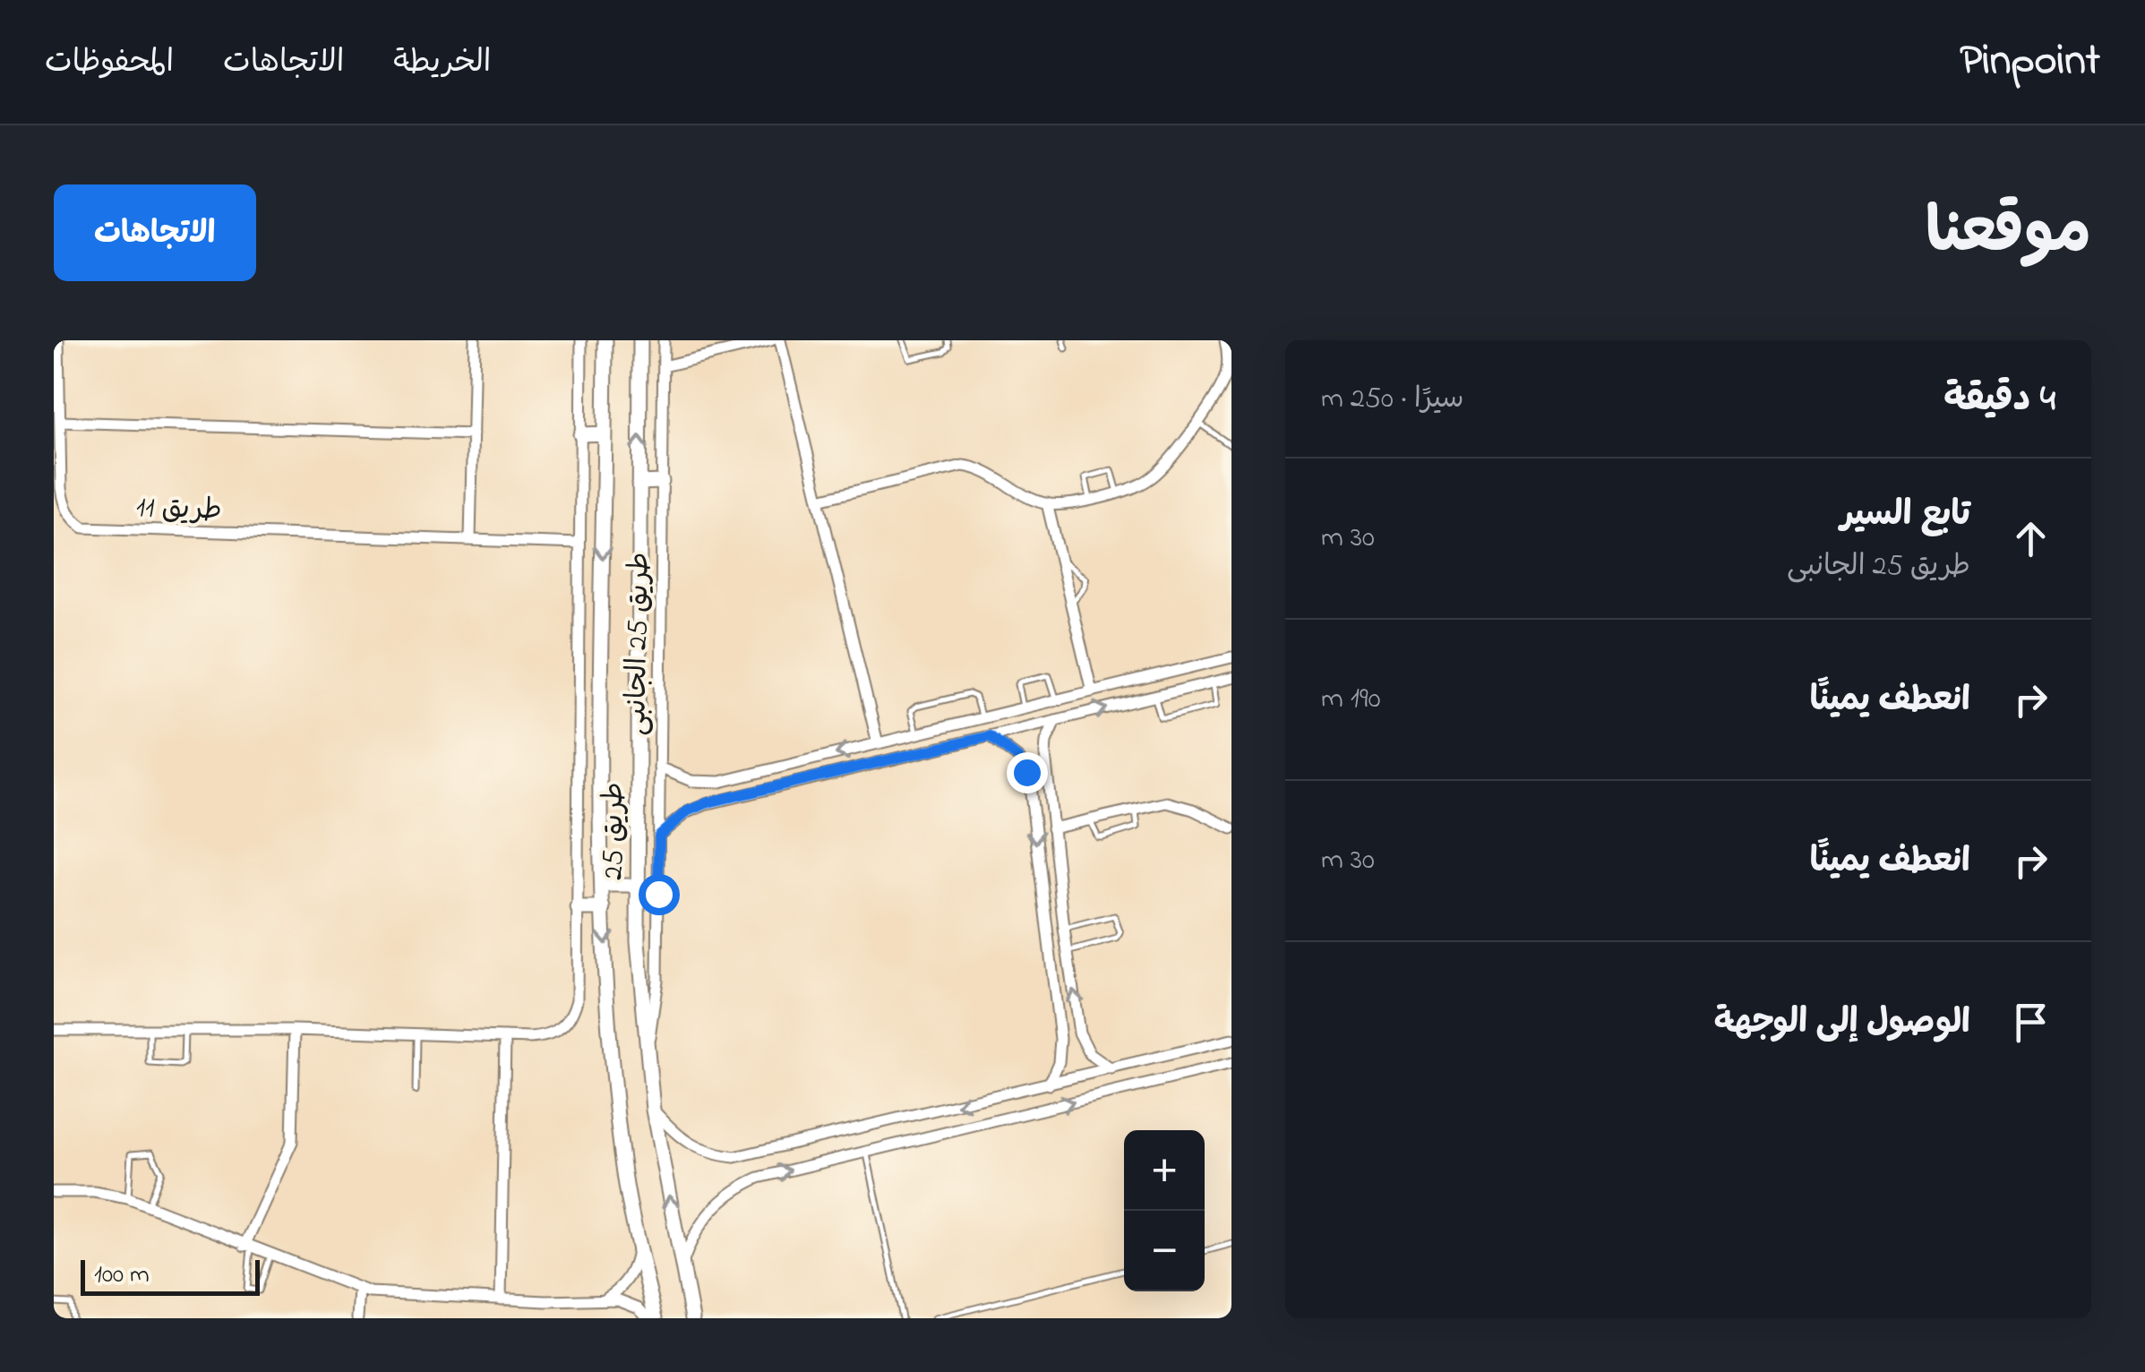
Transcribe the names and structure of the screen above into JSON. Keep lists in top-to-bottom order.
{
  "streets": {
    "street": ["طريق 11", "طريق 25 الجانبى", "طريق 25"]
  },
  "crossings": [
    ["طريق 25 الجانبى", "طريق 25"]
  ],
  "scale_bar": "100 m",
  "page": {
    "header": "Pinpoint",
    "nav": ["الخريطة", "الاتجاهات", "المحفوظات"],
    "title": "موقعنا",
    "buttons": "الاتجاهات",
    "heading": ["4 دقيقة", "سيرًا · 250 m"],
    "list": [
      ["تابع السير", "طريق 25 الجانبى", "30 m"],
      ["انعطف يمينًا", "190 m"],
      ["انعطف يمينًا", "30 m"],
      "الوصول إلى الوجهة"
    ],
    "map_buttons": ["+", "−"],
    "scale": "100 m"
  }
}
